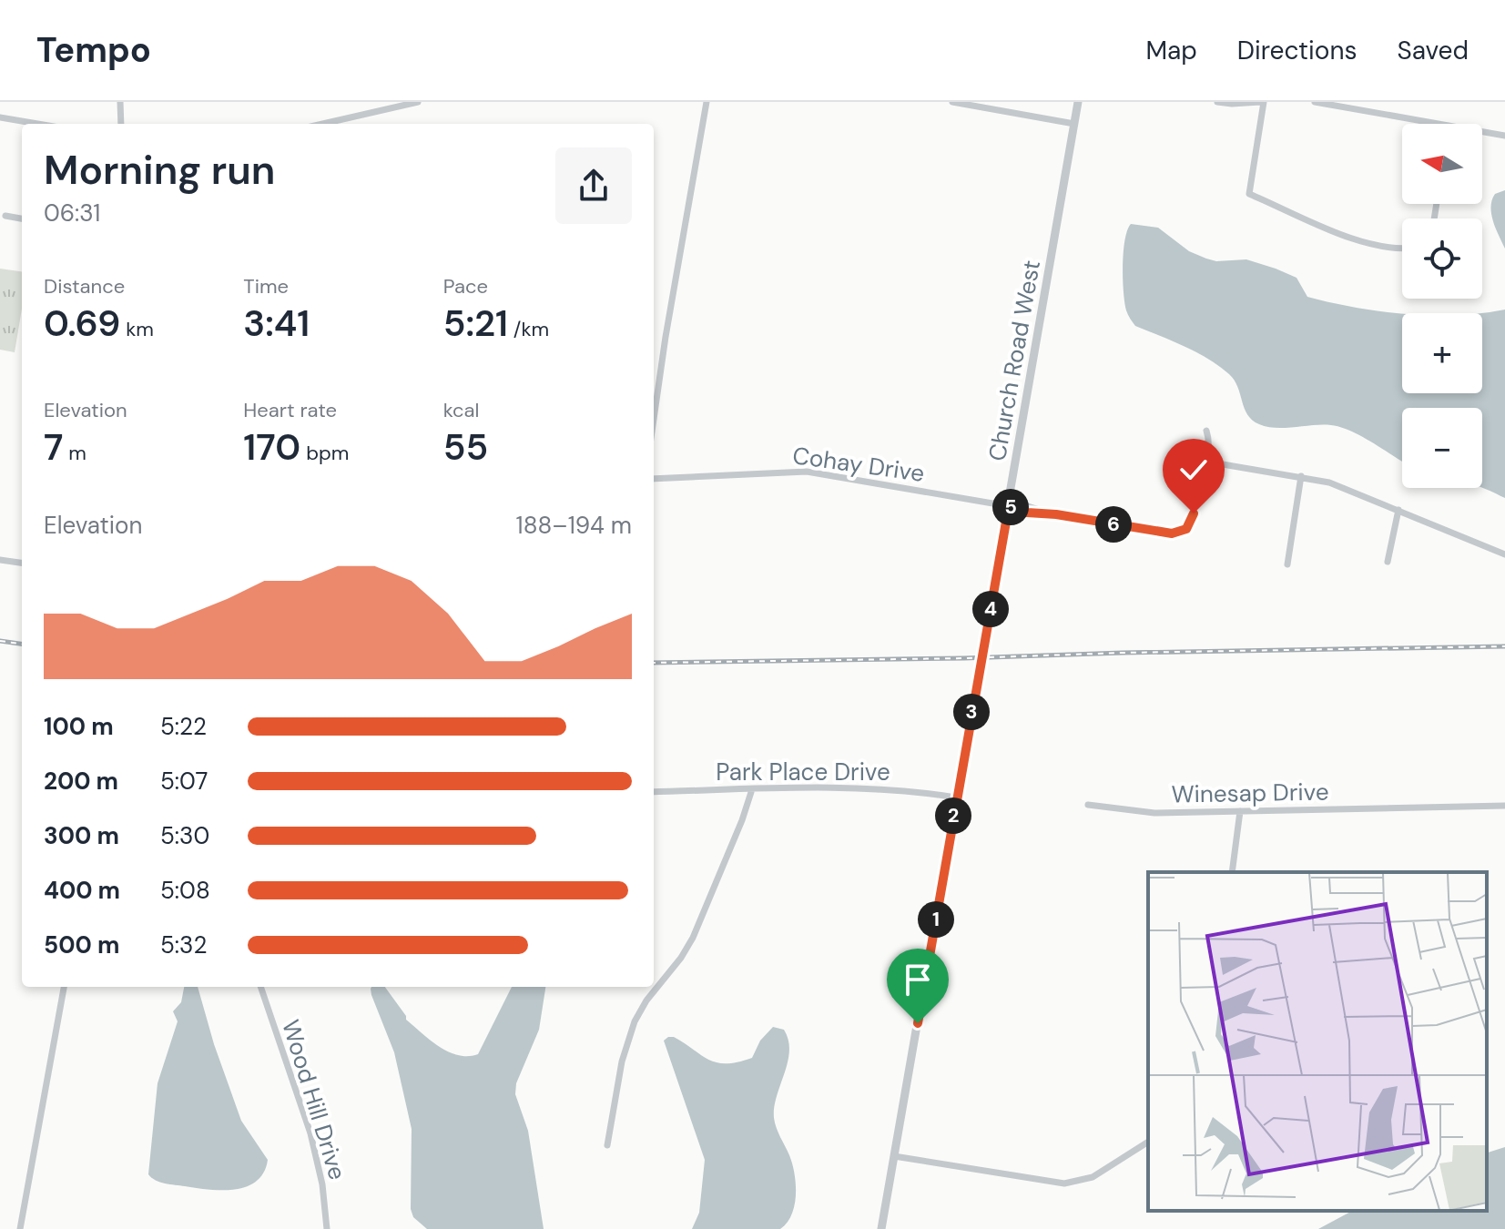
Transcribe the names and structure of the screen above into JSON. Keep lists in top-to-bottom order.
{
  "streets": {
    "street": [
      "Church Road West",
      "Cohay Drive",
      "Park Place Drive",
      "Winesap Drive",
      "Wood Hill Drive"
    ]
  },
  "crossings": [
    ["Church Road West", "Cohay Drive"],
    ["Church Road West", "Park Place Drive"]
  ],
  "north": "left",
  "page": {
    "header": "Tempo",
    "nav": ["Map", "Directions", "Saved"],
    "map_buttons": ["+", "−"],
    "heading": ["Morning run", "06:31"],
    "stats": [
      ["Distance", "0.69 km"],
      ["Time", "3:41"],
      ["Pace", "5:21 /km"],
      ["Elevation", "7 m"],
      ["Heart rate", "170 bpm"],
      ["kcal", "55"]
    ],
    "pins": [
      "5",
      "6",
      "4",
      "3",
      "2",
      "1"
    ],
    "chart": ["Elevation", "188–194 m"],
    "list": [
      {
        "name": "100 m",
        "note": "5:22"
      },
      {
        "name": "200 m",
        "note": "5:07"
      },
      {
        "name": "300 m",
        "note": "5:30"
      },
      {
        "name": "400 m",
        "note": "5:08"
      },
      {
        "name": "500 m",
        "note": "5:32"
      }
    ]
  }
}
